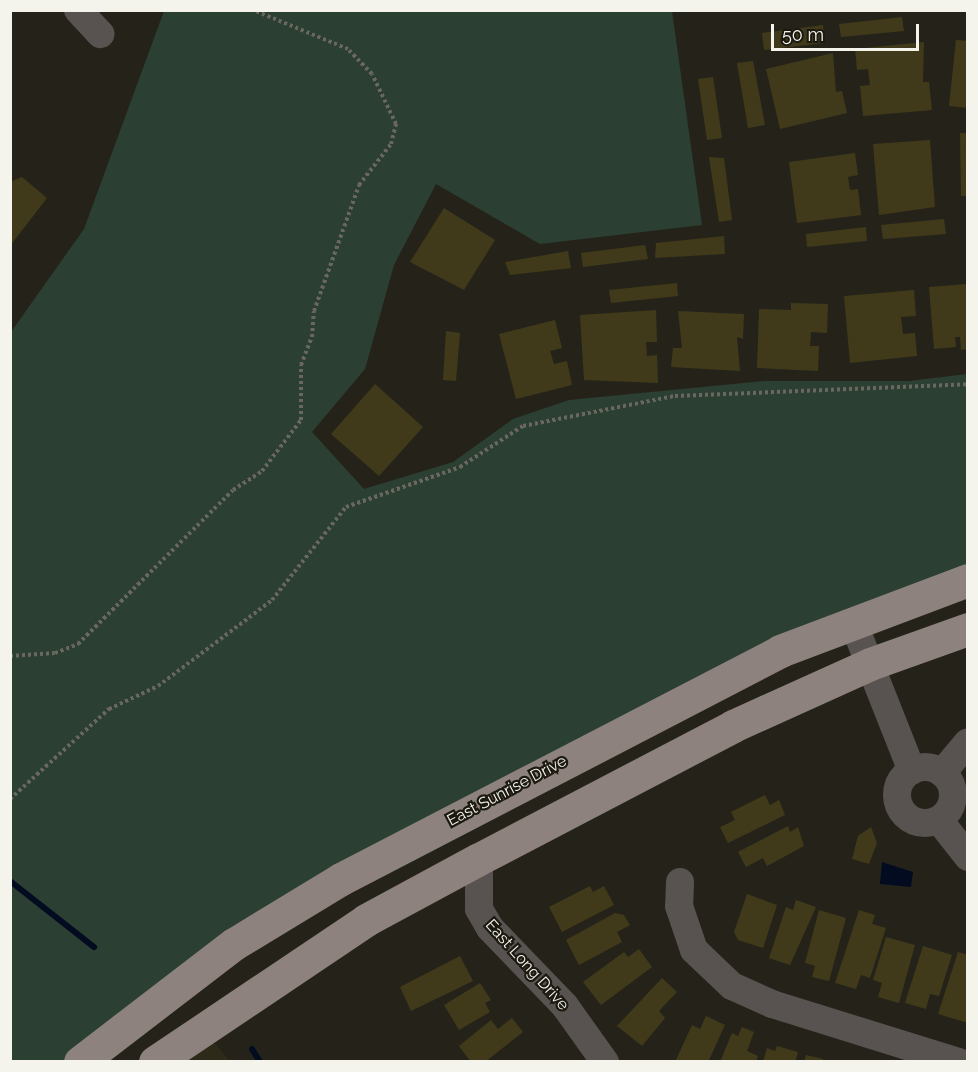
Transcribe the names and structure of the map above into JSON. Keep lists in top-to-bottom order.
{
  "streets": {
    "main road": ["East Sunrise Drive"],
    "street": ["East Long Drive"]
  },
  "scale_bar": "50 m"
}
